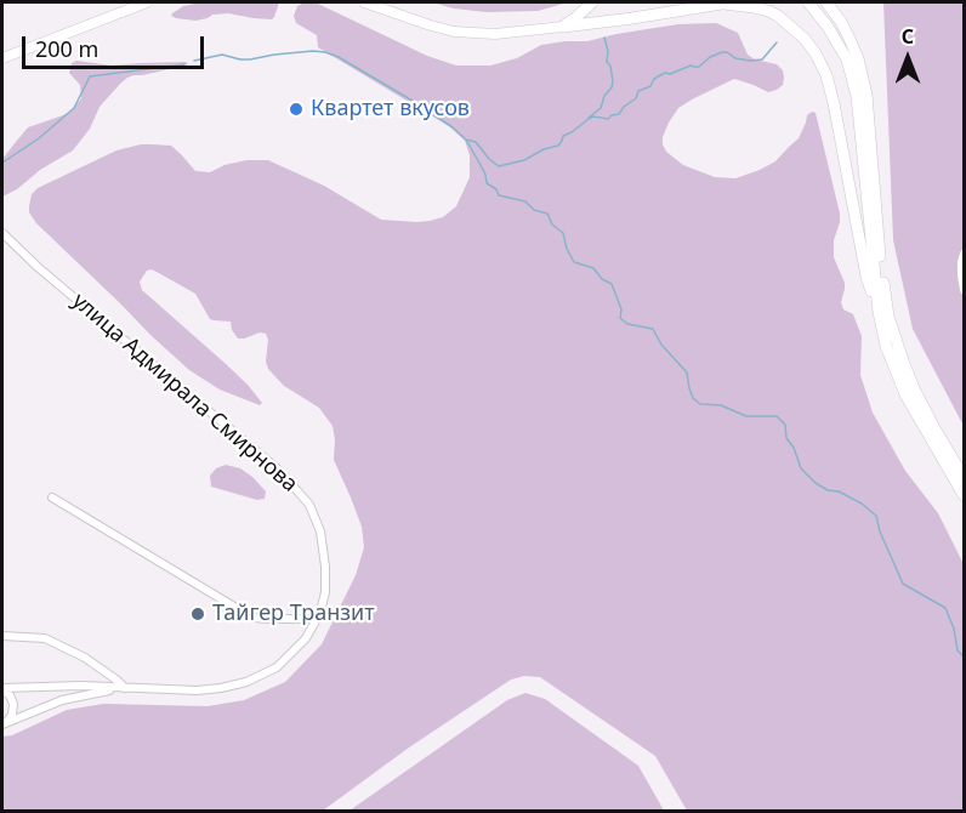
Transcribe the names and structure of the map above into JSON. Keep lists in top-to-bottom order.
{
  "streets": {
    "street": ["улица Адмирала Смирнова"]
  },
  "places": ["Квартет вкусов", "Тайгер Транзит"],
  "scale_bar": "200 m",
  "north": "top"
}
